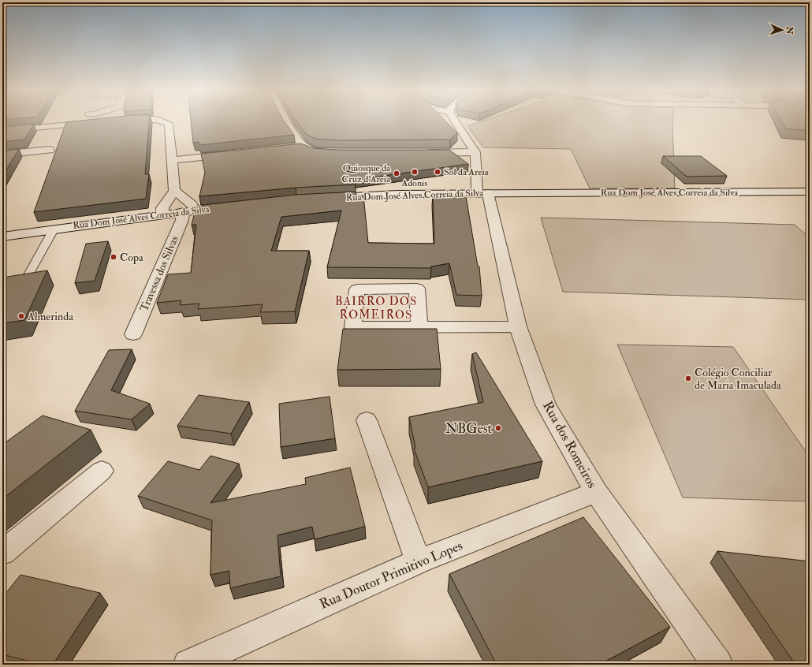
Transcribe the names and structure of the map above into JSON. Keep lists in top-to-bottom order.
{
  "streets": {
    "street": [
      "Rua Dom José Alves Correia da Silva",
      "Travessa dos Silvas",
      "Rua dos Romeiros",
      "Rua Doutor Primitivo Lopes"
    ]
  },
  "crossings": [
    ["Rua Dom José Alves Correia da Silva", "Travessa dos Silvas"],
    ["Rua Dom José Alves Correia da Silva", "Rua dos Romeiros"],
    ["Rua dos Romeiros", "Rua Doutor Primitivo Lopes"]
  ],
  "districts": ["BAIRRO DOS ROMEIROS"],
  "places": [
    "Adonis",
    "Sol da Areia",
    "Quiosque da Cruz d'Areia",
    "Copa",
    "Almerinda",
    "Colégio Conciliar de Maria Imaculada",
    "NBGest"
  ],
  "north": "right"
}
